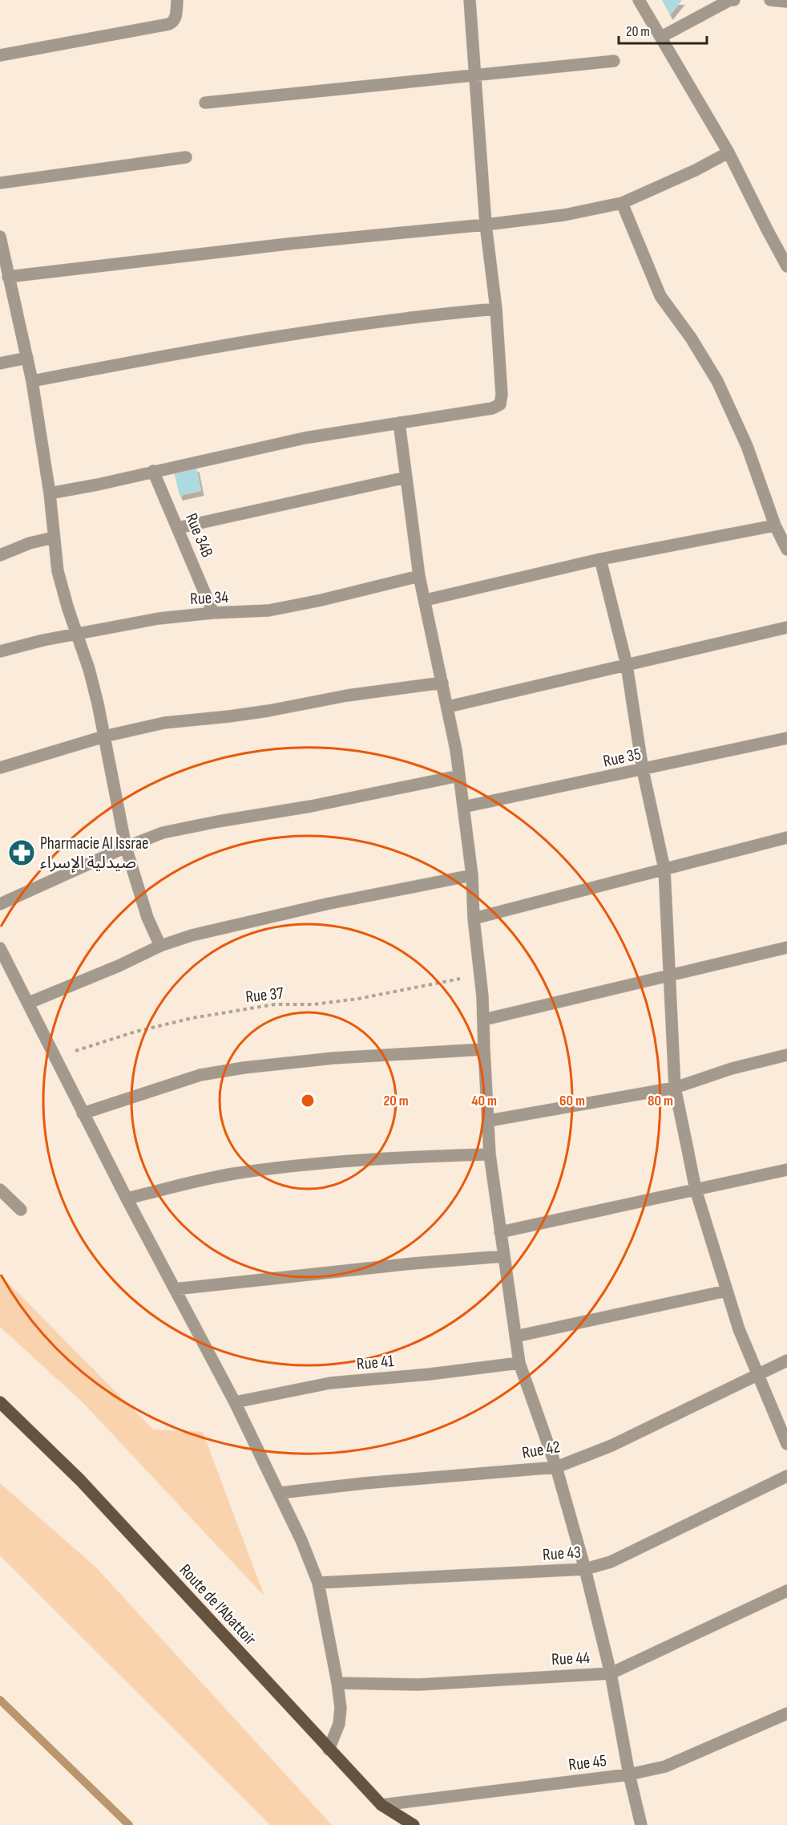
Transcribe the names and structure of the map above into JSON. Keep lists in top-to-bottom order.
{
  "streets": {
    "main road": ["Route de l’Abattoir"],
    "street": [
      "Rue 34B",
      "Rue 34",
      "Rue 35",
      "Rue 41",
      "Rue 42",
      "Rue 43",
      "Rue 44",
      "Rue 45"
    ],
    "path": ["Rue 37"]
  },
  "crossings": [
    ["Rue 34B", "Rue 34"],
    ["Route de l’Abattoir", "Rue 45"]
  ],
  "places": {
    "pharmacy": ["Pharmacie Al Issrae صيدلية الإسراء"]
  },
  "scale_bar": "20 m",
  "rings": [
    "20 m",
    "40 m",
    "60 m",
    "80 m"
  ]
}
